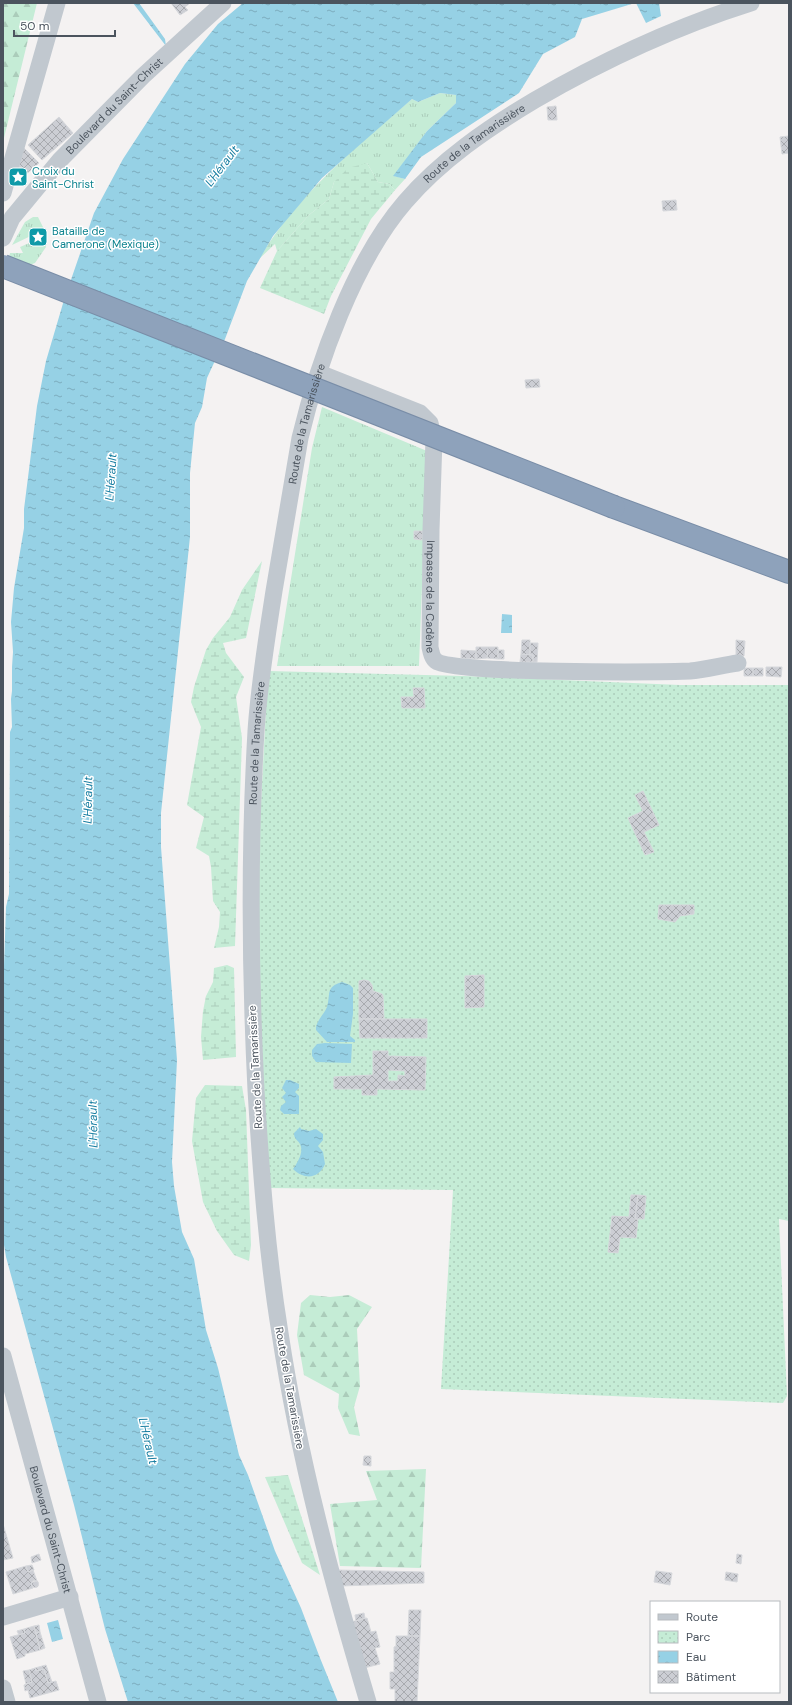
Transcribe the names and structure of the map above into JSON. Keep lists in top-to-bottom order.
{
  "streets": {
    "street": ["Boulevard du Saint-Christ", "Route de la Tamarissière", "Impasse de la Cadène"]
  },
  "crossings": [
    ["Route de la Tamarissière", "Impasse de la Cadène"]
  ],
  "water": ["L'Hérault"],
  "places": {
    "place": ["Croix du Saint-Christ", "Bataille de Camerone (Mexique)"]
  },
  "legend": [
    "Route",
    "Parc",
    "Eau",
    "Bâtiment"
  ],
  "scale_bar": "50 m"
}
